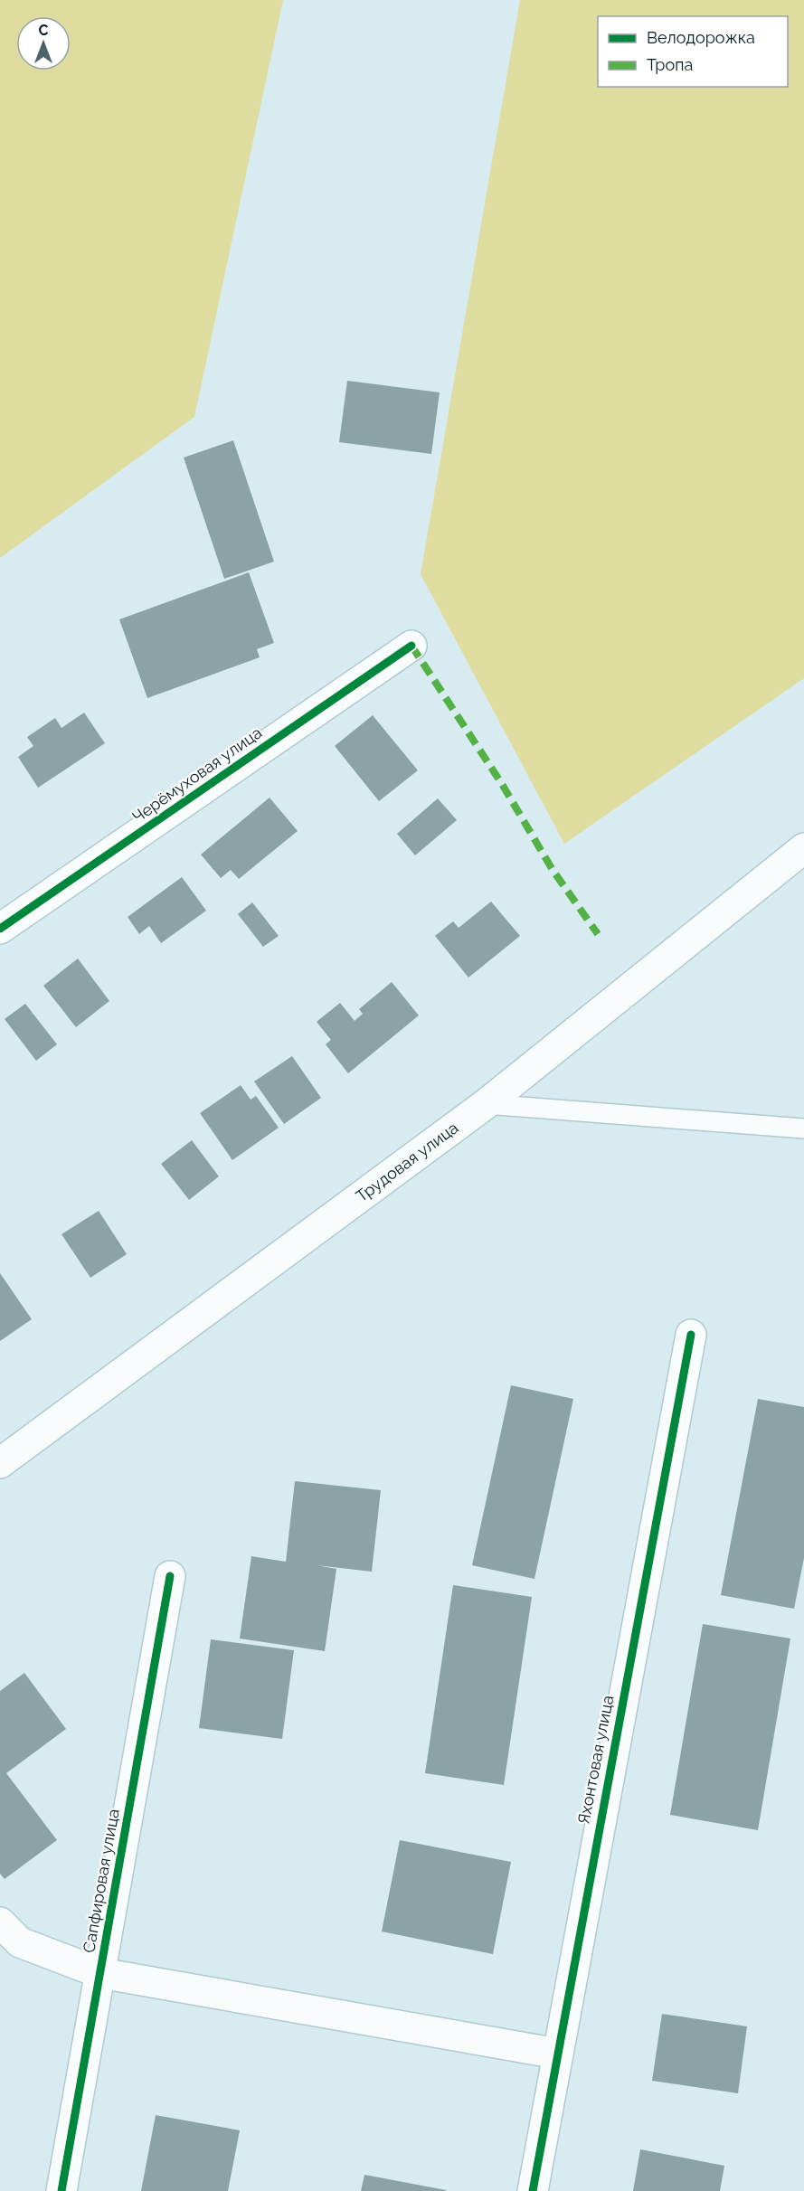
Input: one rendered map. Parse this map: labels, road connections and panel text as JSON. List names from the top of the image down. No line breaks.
{"streets":{"street":["Черёмуховая улица","Трудовая улица","Яхонтовая улица","Сапфировая улица"]},"legend":["Велодорожка","Тропа"],"north":"top"}
